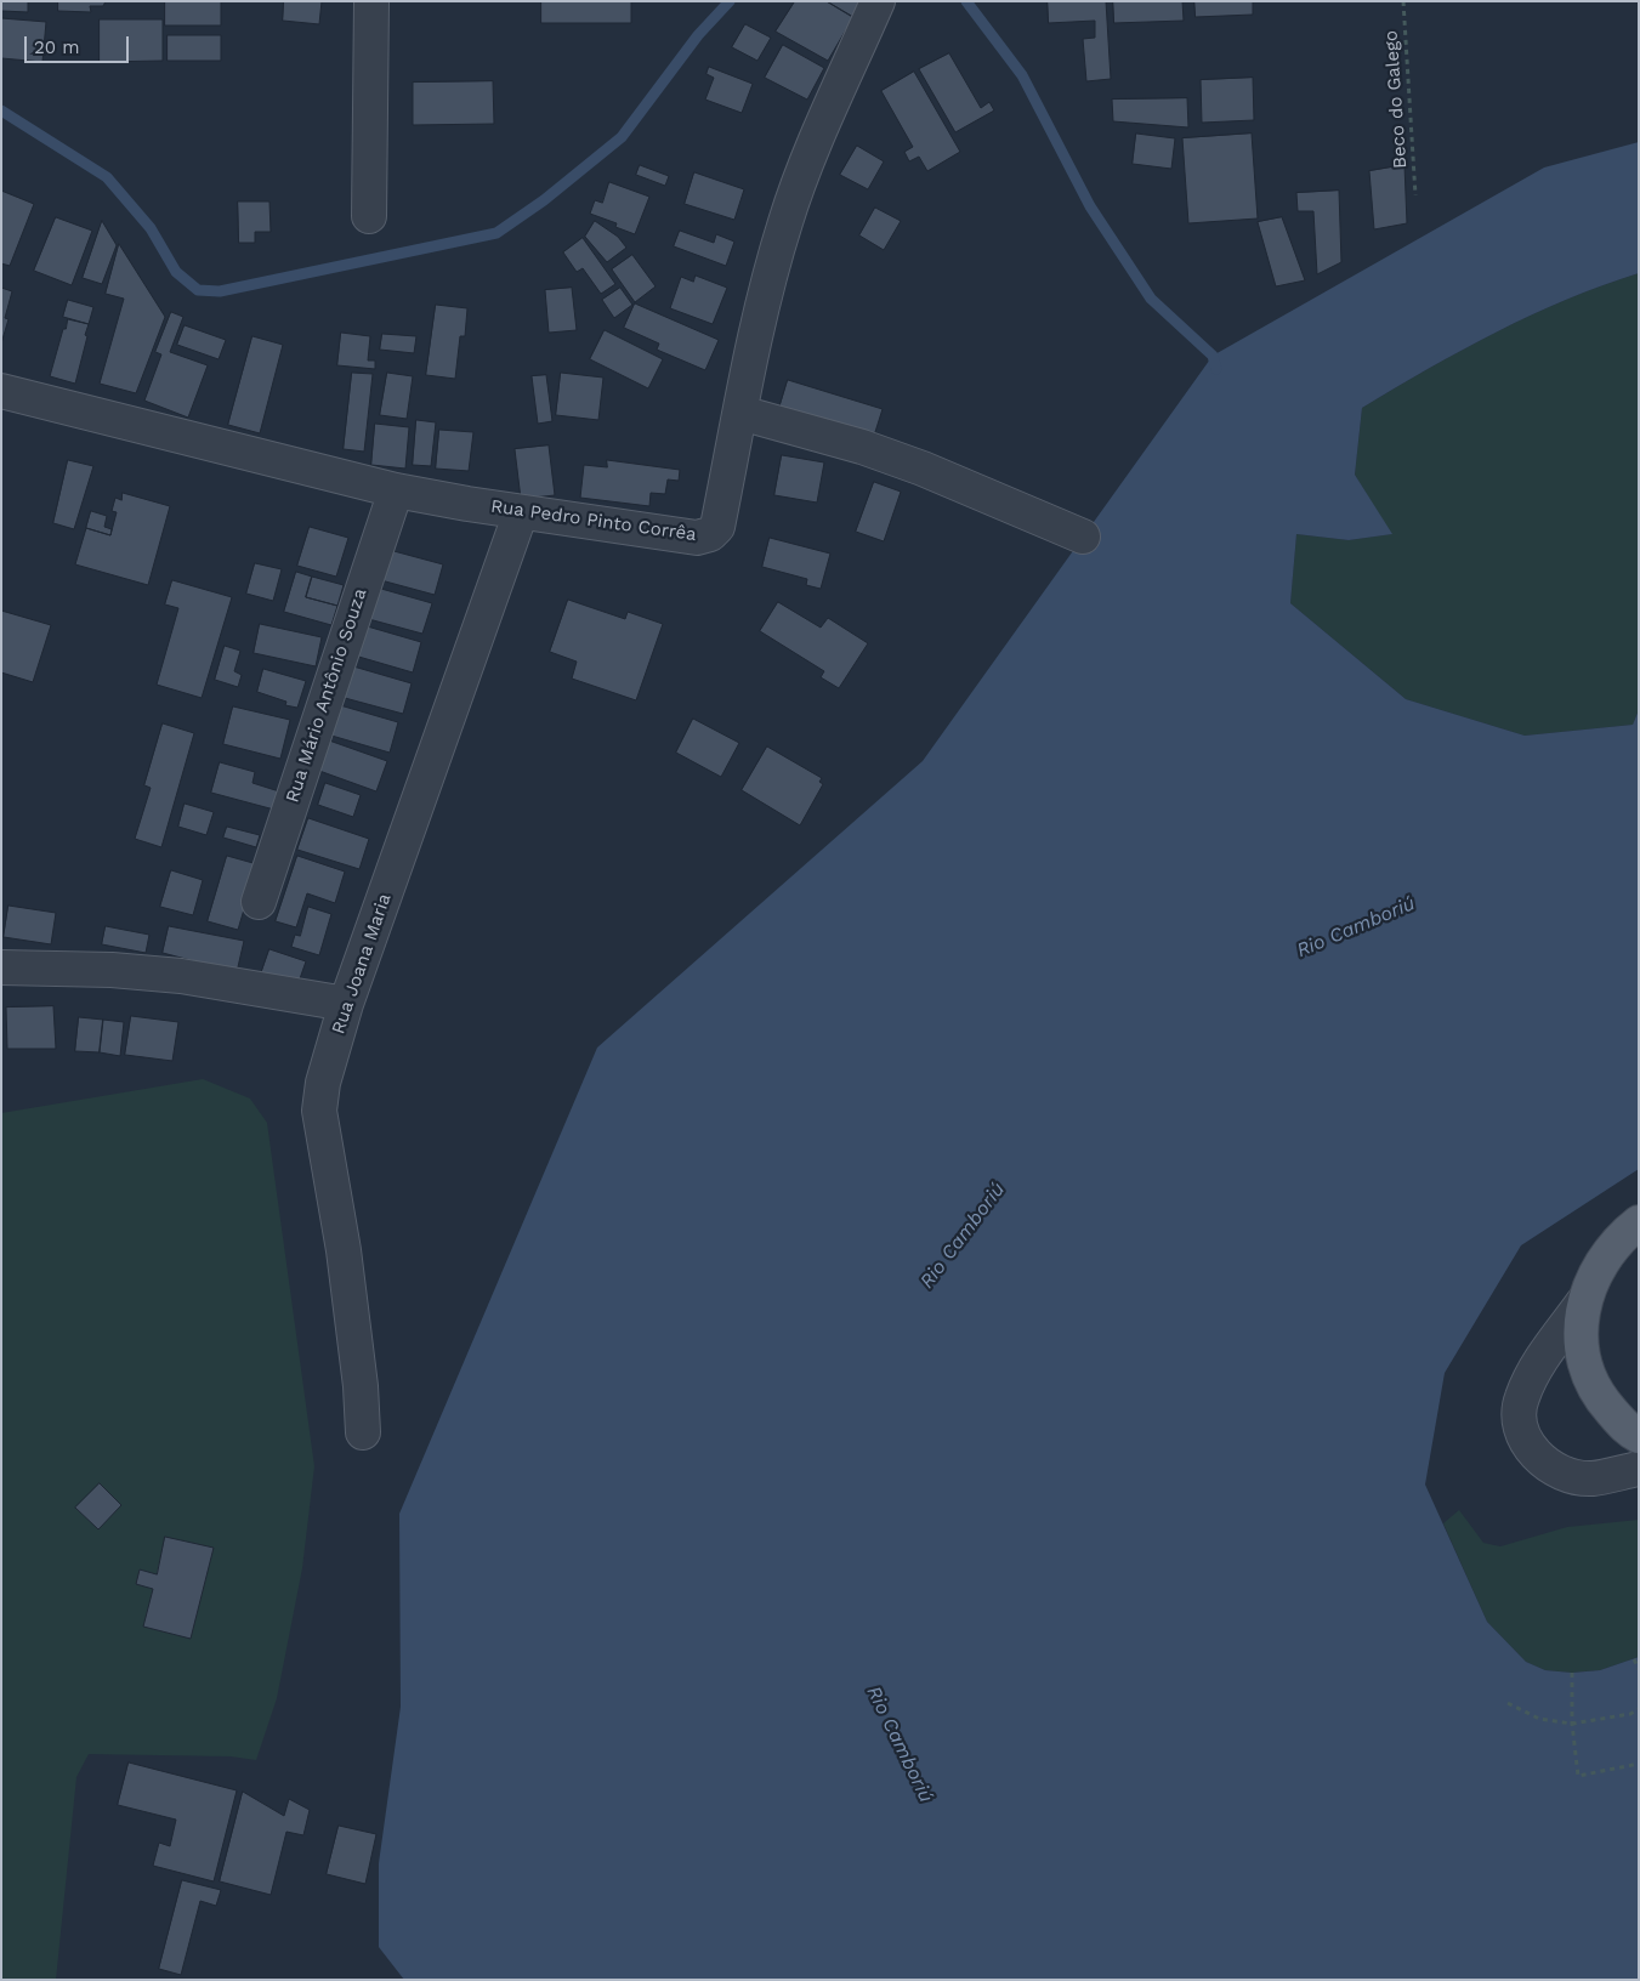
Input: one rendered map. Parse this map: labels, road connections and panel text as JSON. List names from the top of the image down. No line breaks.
{"streets":{"street":["Rua Pedro Pinto Corrêa","Rua Mário Antônio Souza","Rua Joana Maria"],"path":["Beco do Galego"]},"crossings":[["Rua Pedro Pinto Corrêa","Rua Mário Antônio Souza"],["Rua Pedro Pinto Corrêa","Rua Joana Maria"]],"water":["Rio Camboriú"],"scale_bar":"20 m"}
